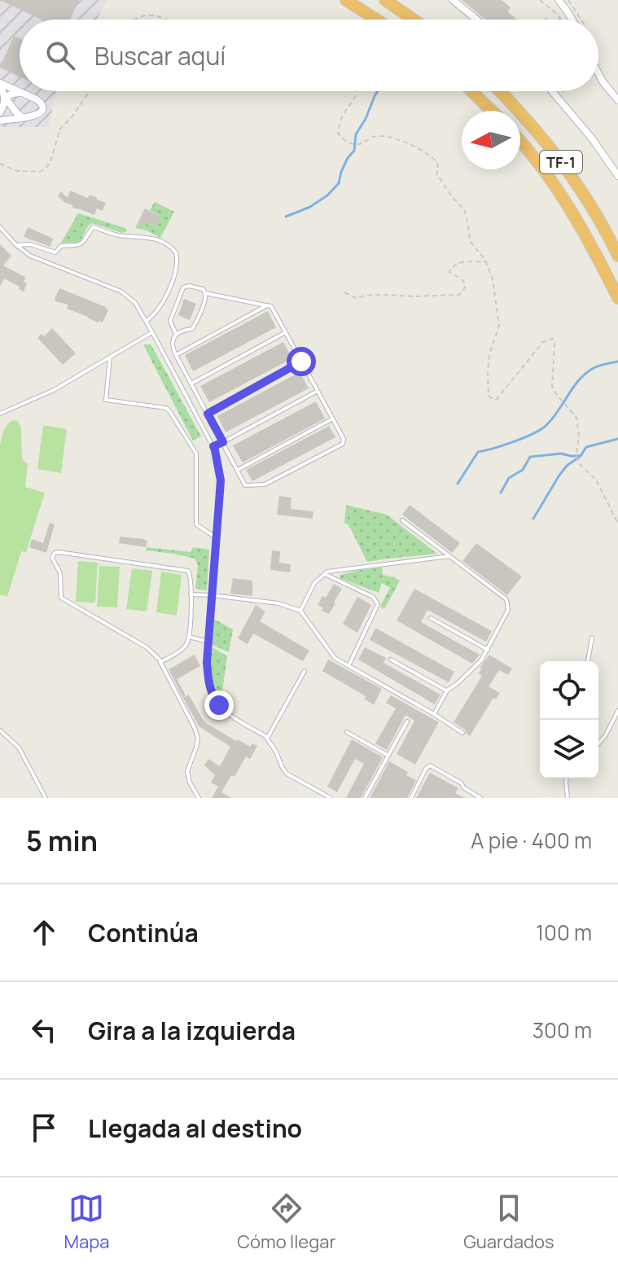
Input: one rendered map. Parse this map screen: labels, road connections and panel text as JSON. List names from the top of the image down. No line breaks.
{"streets":{"highway":["TF-1"]},"north":"left","page":{"search":"Buscar aquí","heading":["5 min","A pie · 400 m"],"list":[["Continúa","100 m"],["Gira a la izquierda","300 m"],"Llegada al destino"],"nav":["Mapa","Cómo llegar","Guardados"]}}
